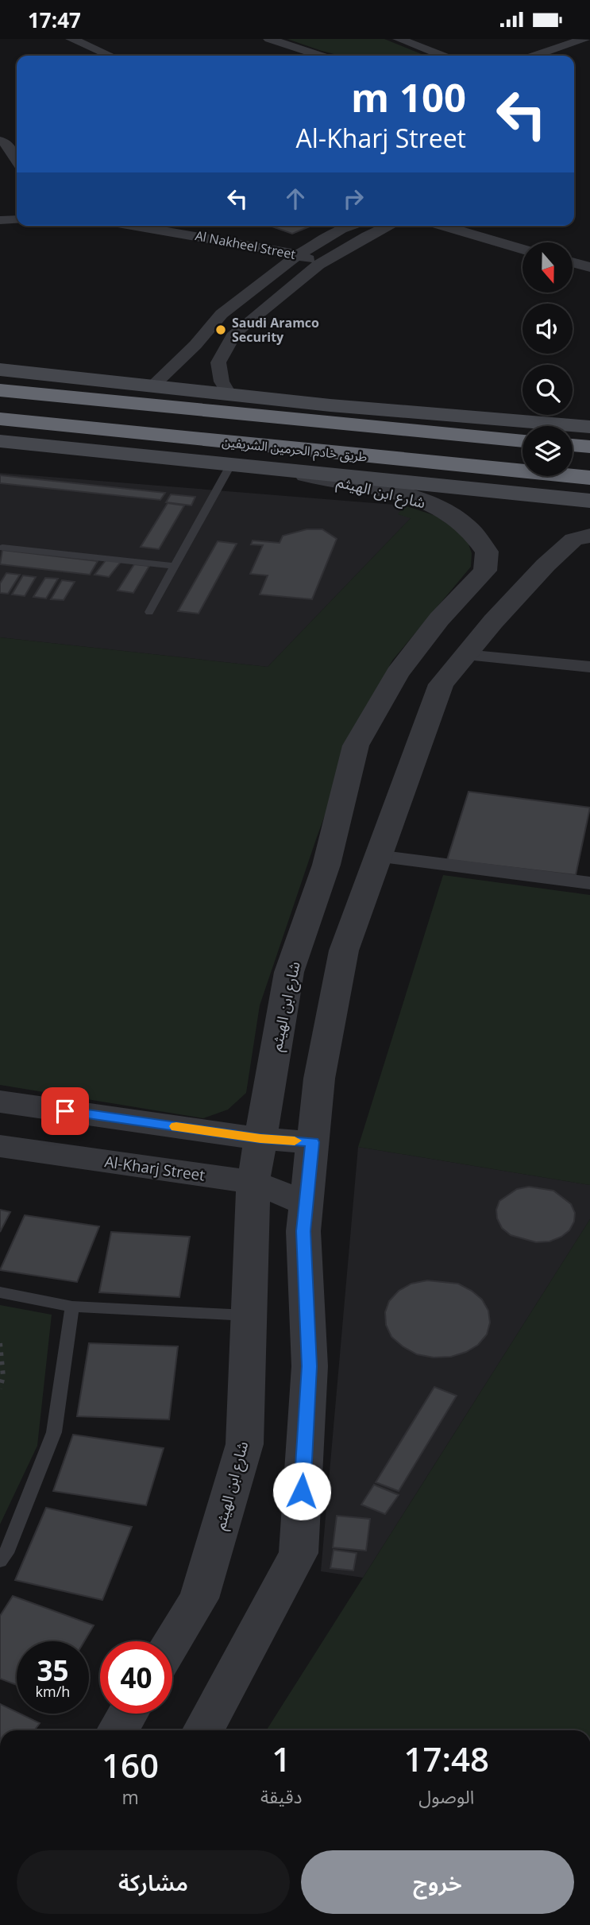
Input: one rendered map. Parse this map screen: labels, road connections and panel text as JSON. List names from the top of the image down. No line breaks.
{"streets":{"highway":["طريق خادم الحرمين الشريفين"],"street":["Al Nakheel Street","شارع ابن الهيثم","Al-Kharj Street"]},"crossings":[["شارع ابن الهيثم","Al-Kharj Street"]],"places":["Saudi Aramco Security"],"north":"bottom","page":{"status":"17:47","turn":["100 m","Al-Kharj Street"],"speed":"35 km/h","limit":"40","eta":["17:48","الوصول","1","دقيقة","160","m"],"buttons":["خروج","مشاركة"]}}
